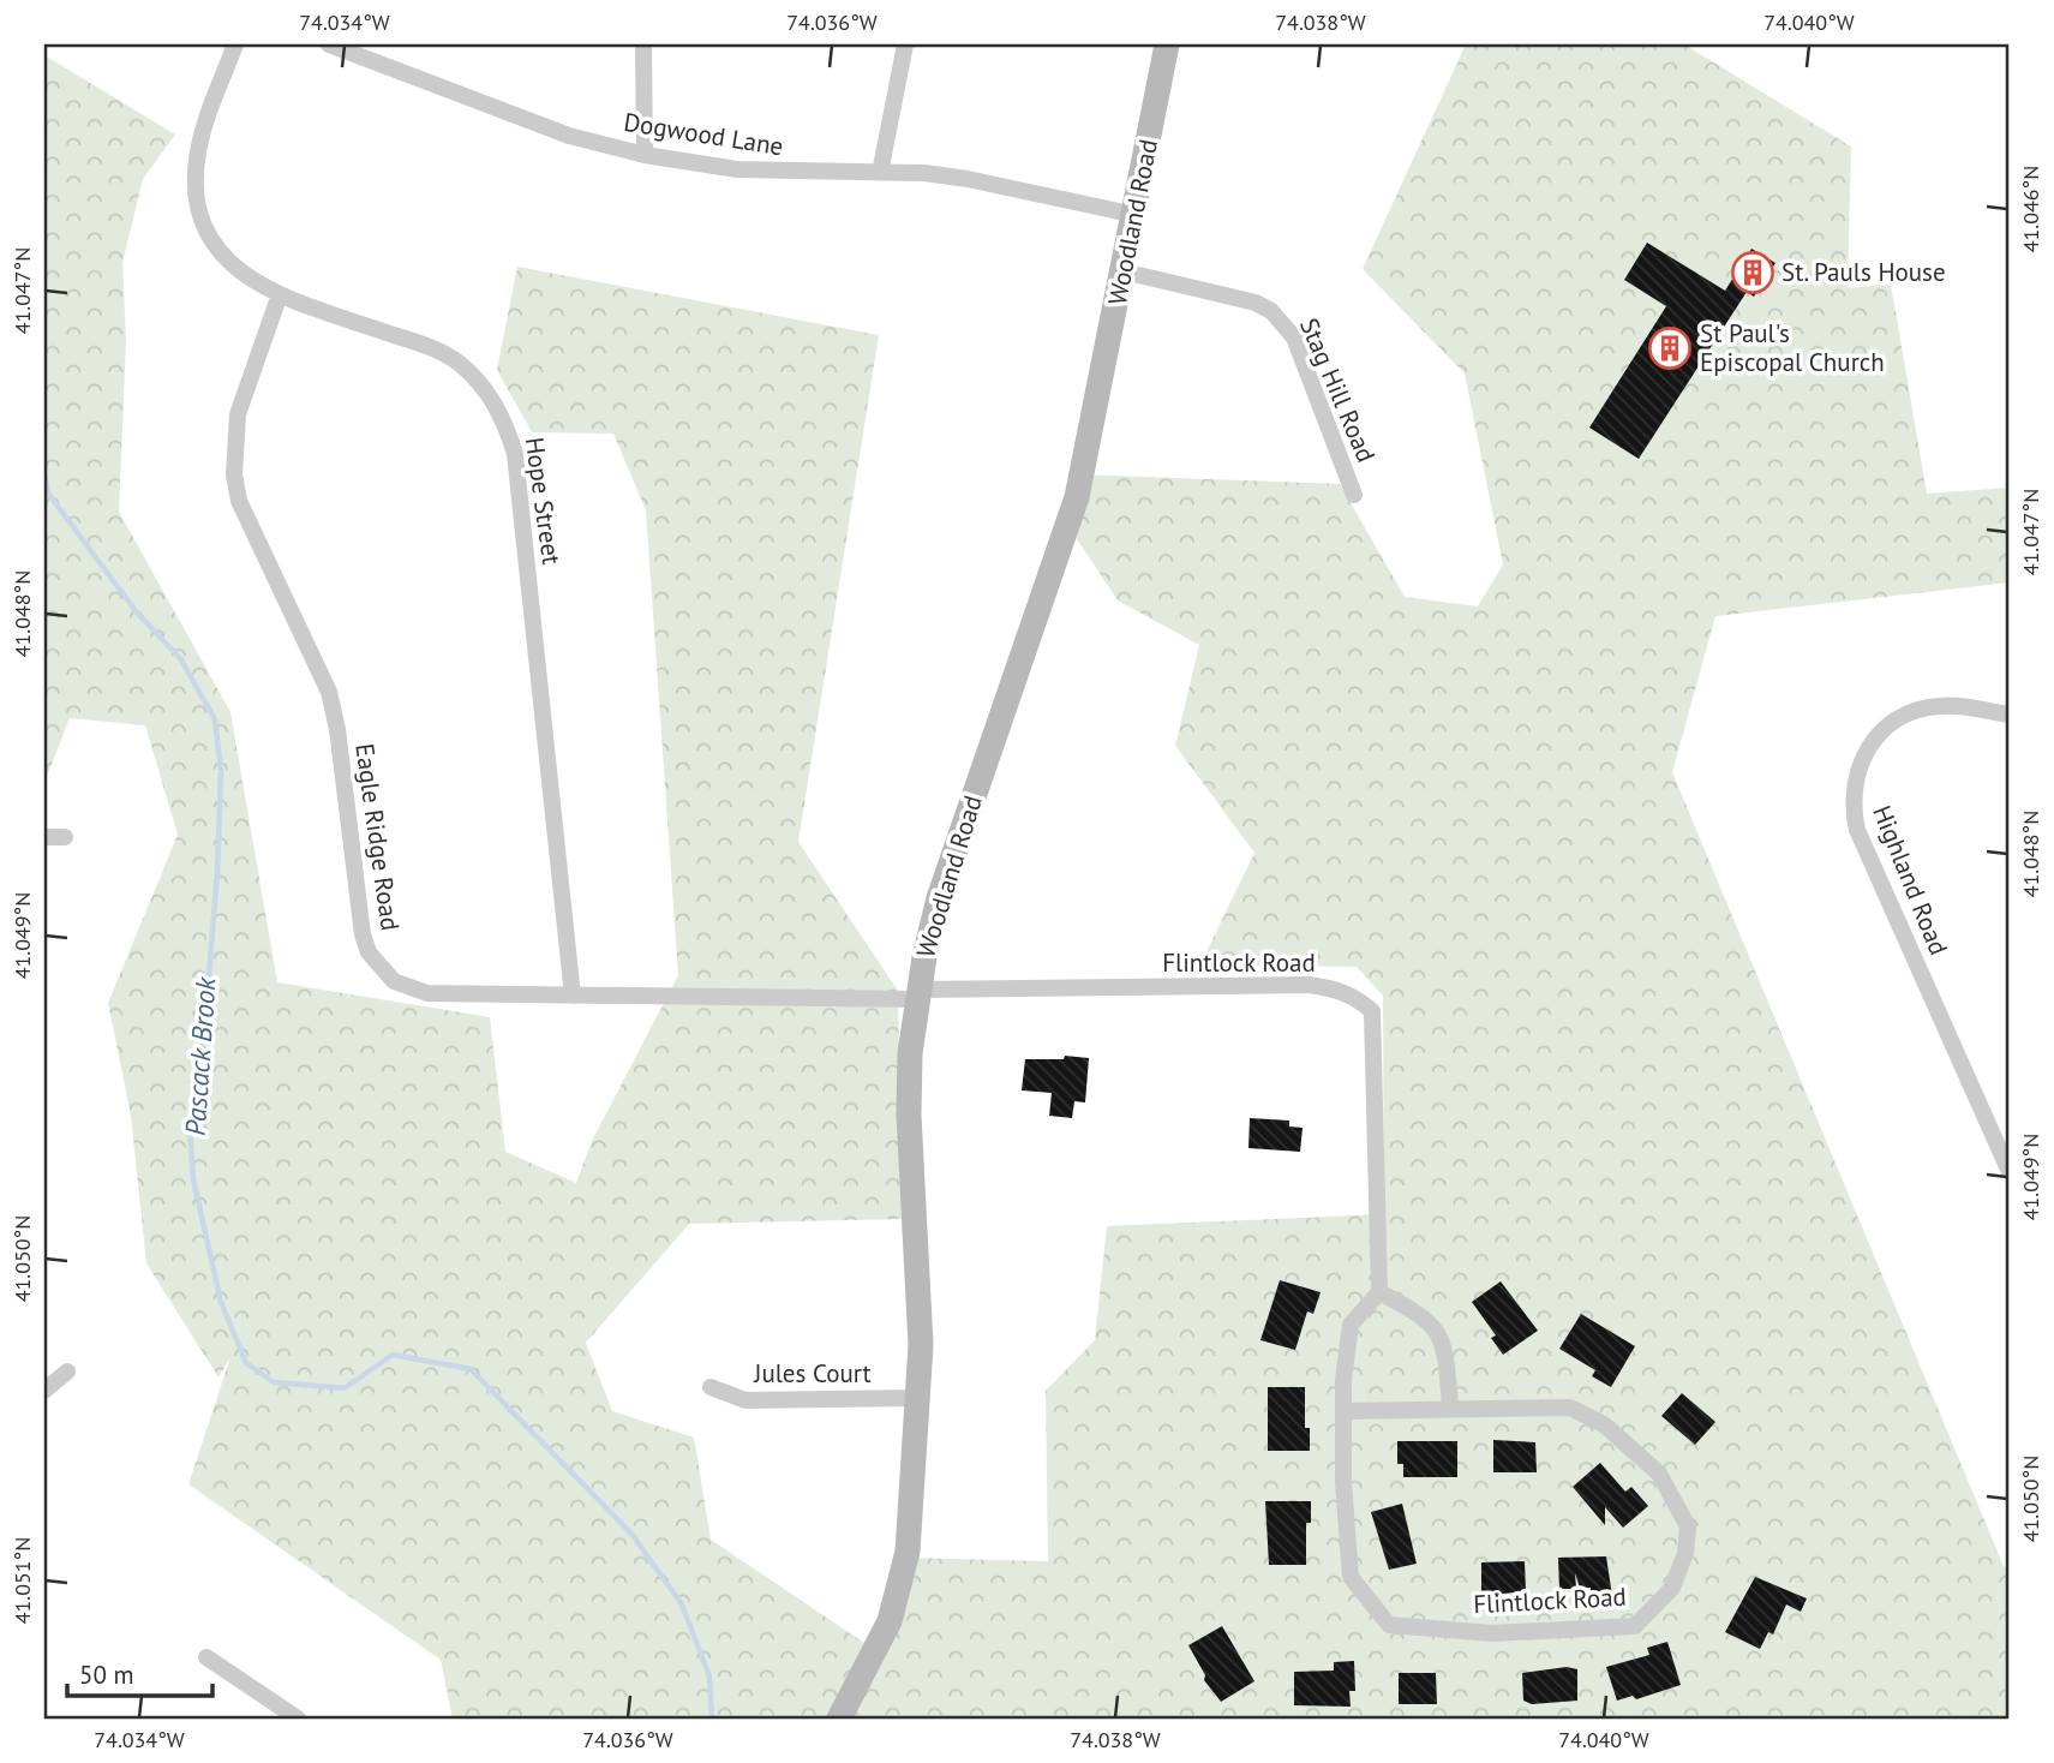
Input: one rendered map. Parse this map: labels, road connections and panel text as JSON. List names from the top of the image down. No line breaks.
{"streets":{"street":["Dogwood Lane","Woodland Road","Stag Hill Road","Hope Street","Eagle Ridge Road","Highland Road","Flintlock Road","Jules Court"]},"crossings":[["Dogwood Lane","Woodland Road"],["Woodland Road","Stag Hill Road"],["Woodland Road","Eagle Ridge Road"],["Woodland Road","Flintlock Road"],["Woodland Road","Jules Court"],["Hope Street","Eagle Ridge Road"],["Eagle Ridge Road","Flintlock Road"]],"water":["Pascack Brook"],"places":{"building":["St. Pauls House","St Paul's Episcopal Church"]},"scale_bar":"50 m","coordinates":["74.034°W","74.036°W","74.038°W","74.040°W","41.046°N","41.047°N","41.048°N","41.049°N","41.050°N","41.051°N"]}
